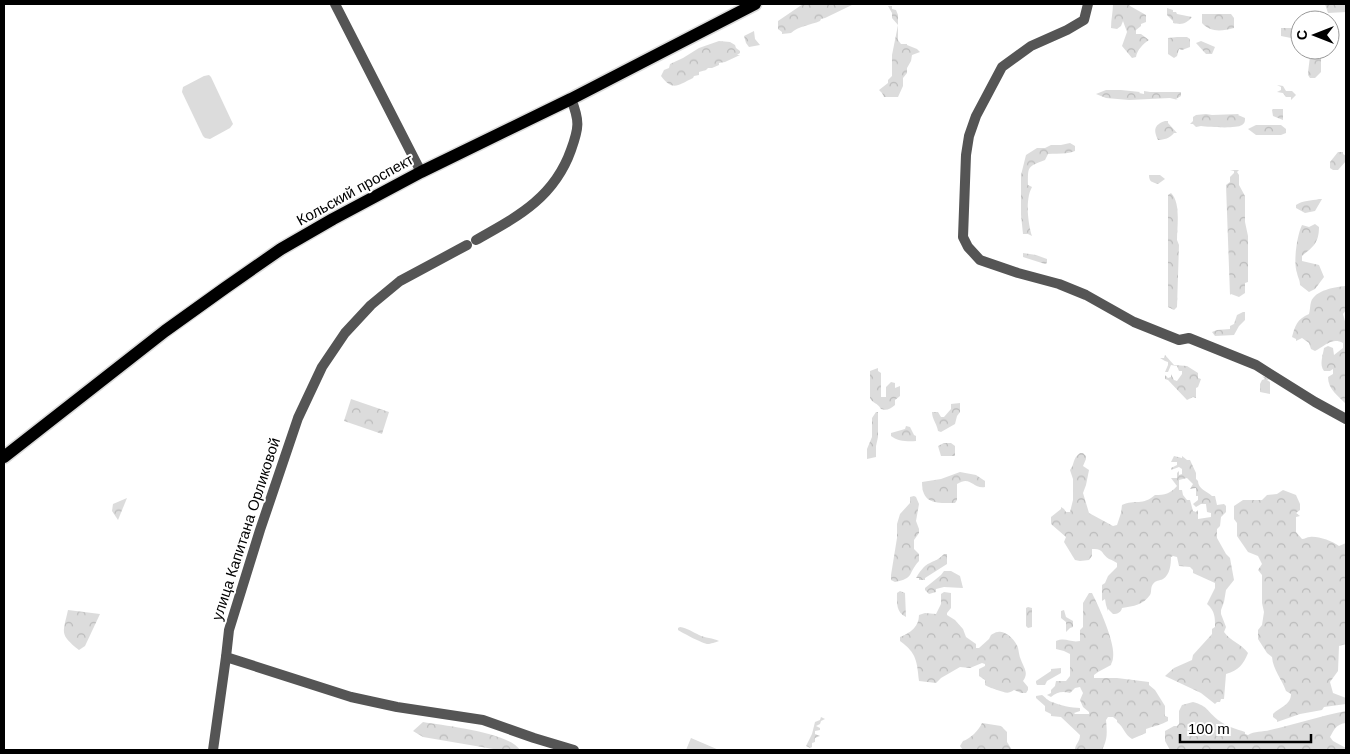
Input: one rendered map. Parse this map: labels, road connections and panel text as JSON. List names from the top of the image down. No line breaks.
{"streets":{"main road":["Кольский проспект"],"street":["улица Капитана Орликовой"]},"crossings":[["Кольский проспект","улица Капитана Орликовой"]],"scale_bar":"100 m","north":"left"}
